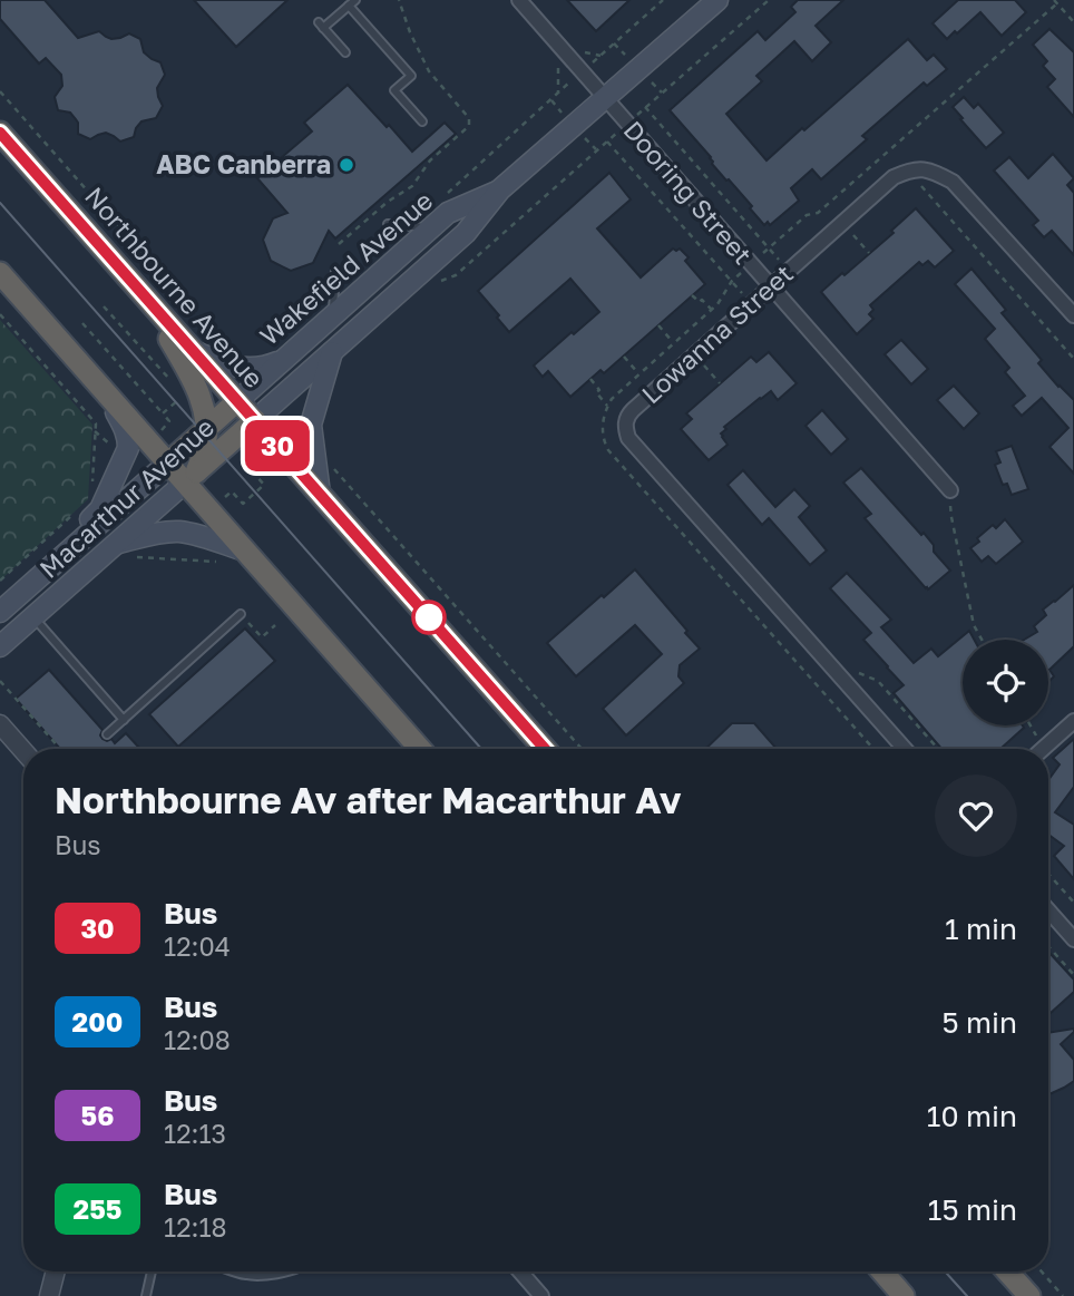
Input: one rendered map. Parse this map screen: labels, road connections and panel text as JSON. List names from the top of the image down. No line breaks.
{"streets":{"highway":["Wakefield Avenue","Northbourne Avenue","Macarthur Avenue"],"street":["Dooring Street","Lowanna Street"]},"crossings":[["Dooring Street","Wakefield Avenue"],["Dooring Street","Lowanna Street"],["Wakefield Avenue","Northbourne Avenue"],["Wakefield Avenue","Macarthur Avenue"],["Northbourne Avenue","Macarthur Avenue"]],"places":["ABC Canberra"],"lines":["bus line 30"],"page":{"on_map":"30","heading":["Northbourne Av after Macarthur Av","Bus"],"list":[{"mark":"30","name":"Bus","note":"12:04","value":"1 min"},{"mark":"200","name":"Bus","note":"12:08","value":"5 min"},{"mark":"56","name":"Bus","note":"12:13","value":"10 min"},{"mark":"255","name":"Bus","note":"12:18","value":"15 min"}]}}
